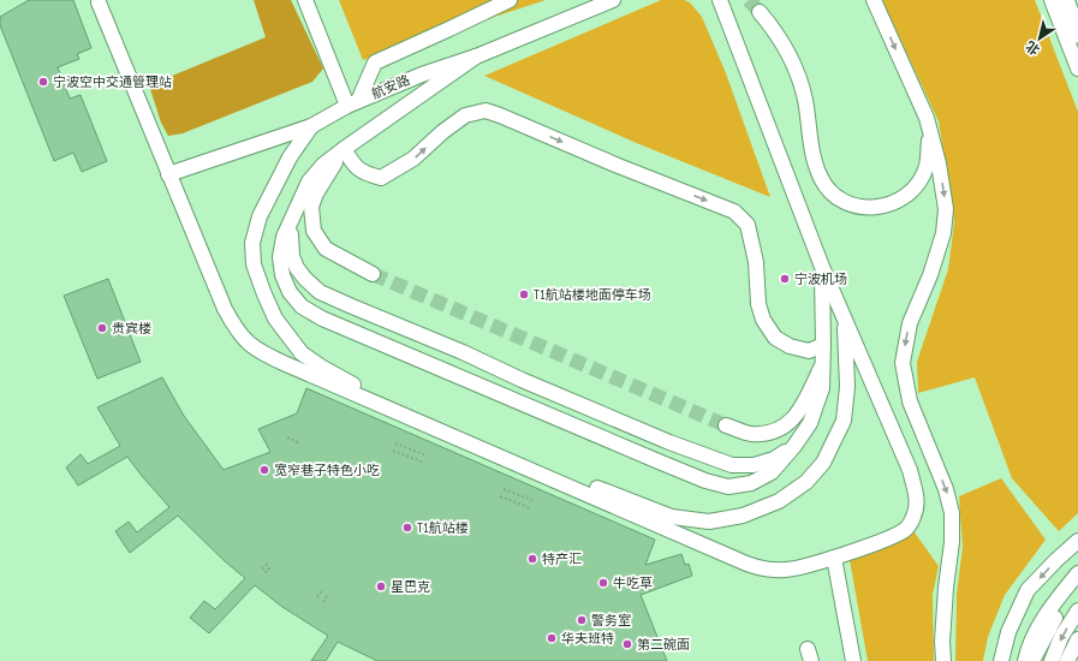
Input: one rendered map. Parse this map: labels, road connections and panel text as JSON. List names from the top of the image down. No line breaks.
{"streets":{"street":["航安路"]},"places":["宁波空中交通管理站","宁波机场","T1航站楼地面停车场","贵宾楼","宽窄巷子特色小吃","T1航站楼","特产汇","牛吃草","星巴克","警务室","华夫班特","第二碗面"],"north":"bottom left"}
